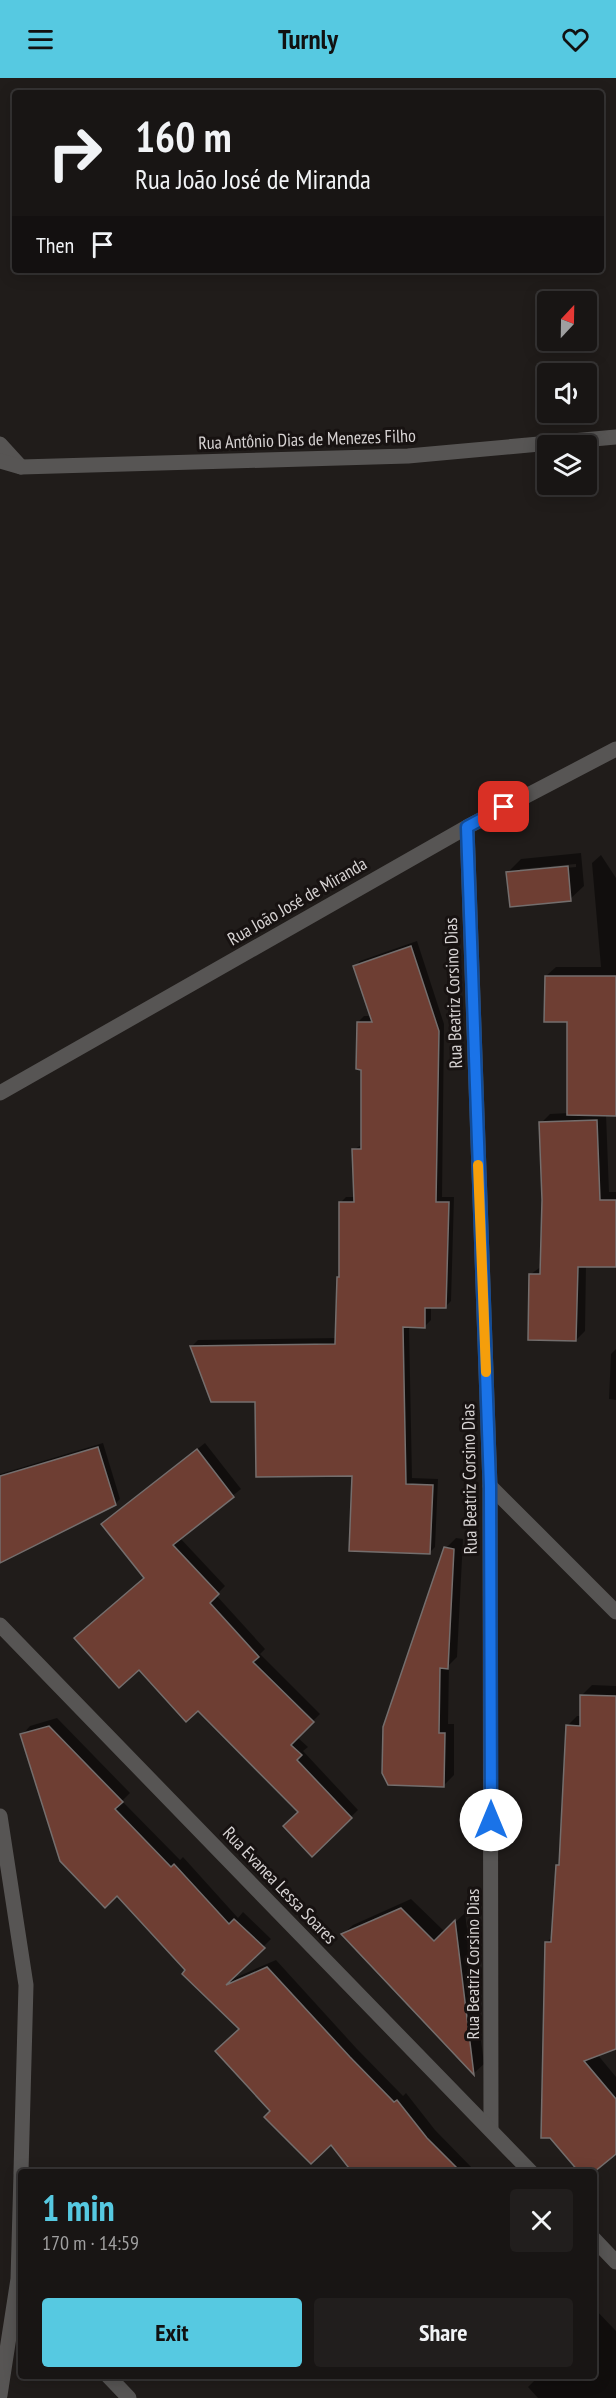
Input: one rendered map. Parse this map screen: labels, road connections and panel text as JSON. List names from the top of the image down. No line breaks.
{"streets":{"street":["Rua Antônio Dias de Menezes Filho","Rua João José de Miranda","Rua Beatriz Corsino Dias","Rua Evanea Lessa Soares"]},"crossings":[["Rua João José de Miranda","Rua Beatriz Corsino Dias"],["Rua Beatriz Corsino Dias","Rua Evanea Lessa Soares"]],"north":"top","page":{"header":"Turnly","turn":["160 m","Rua João José de Miranda"],"then":"Then","heading":["1 min","170 m · 14:59"],"buttons":["Exit","Share"]}}
